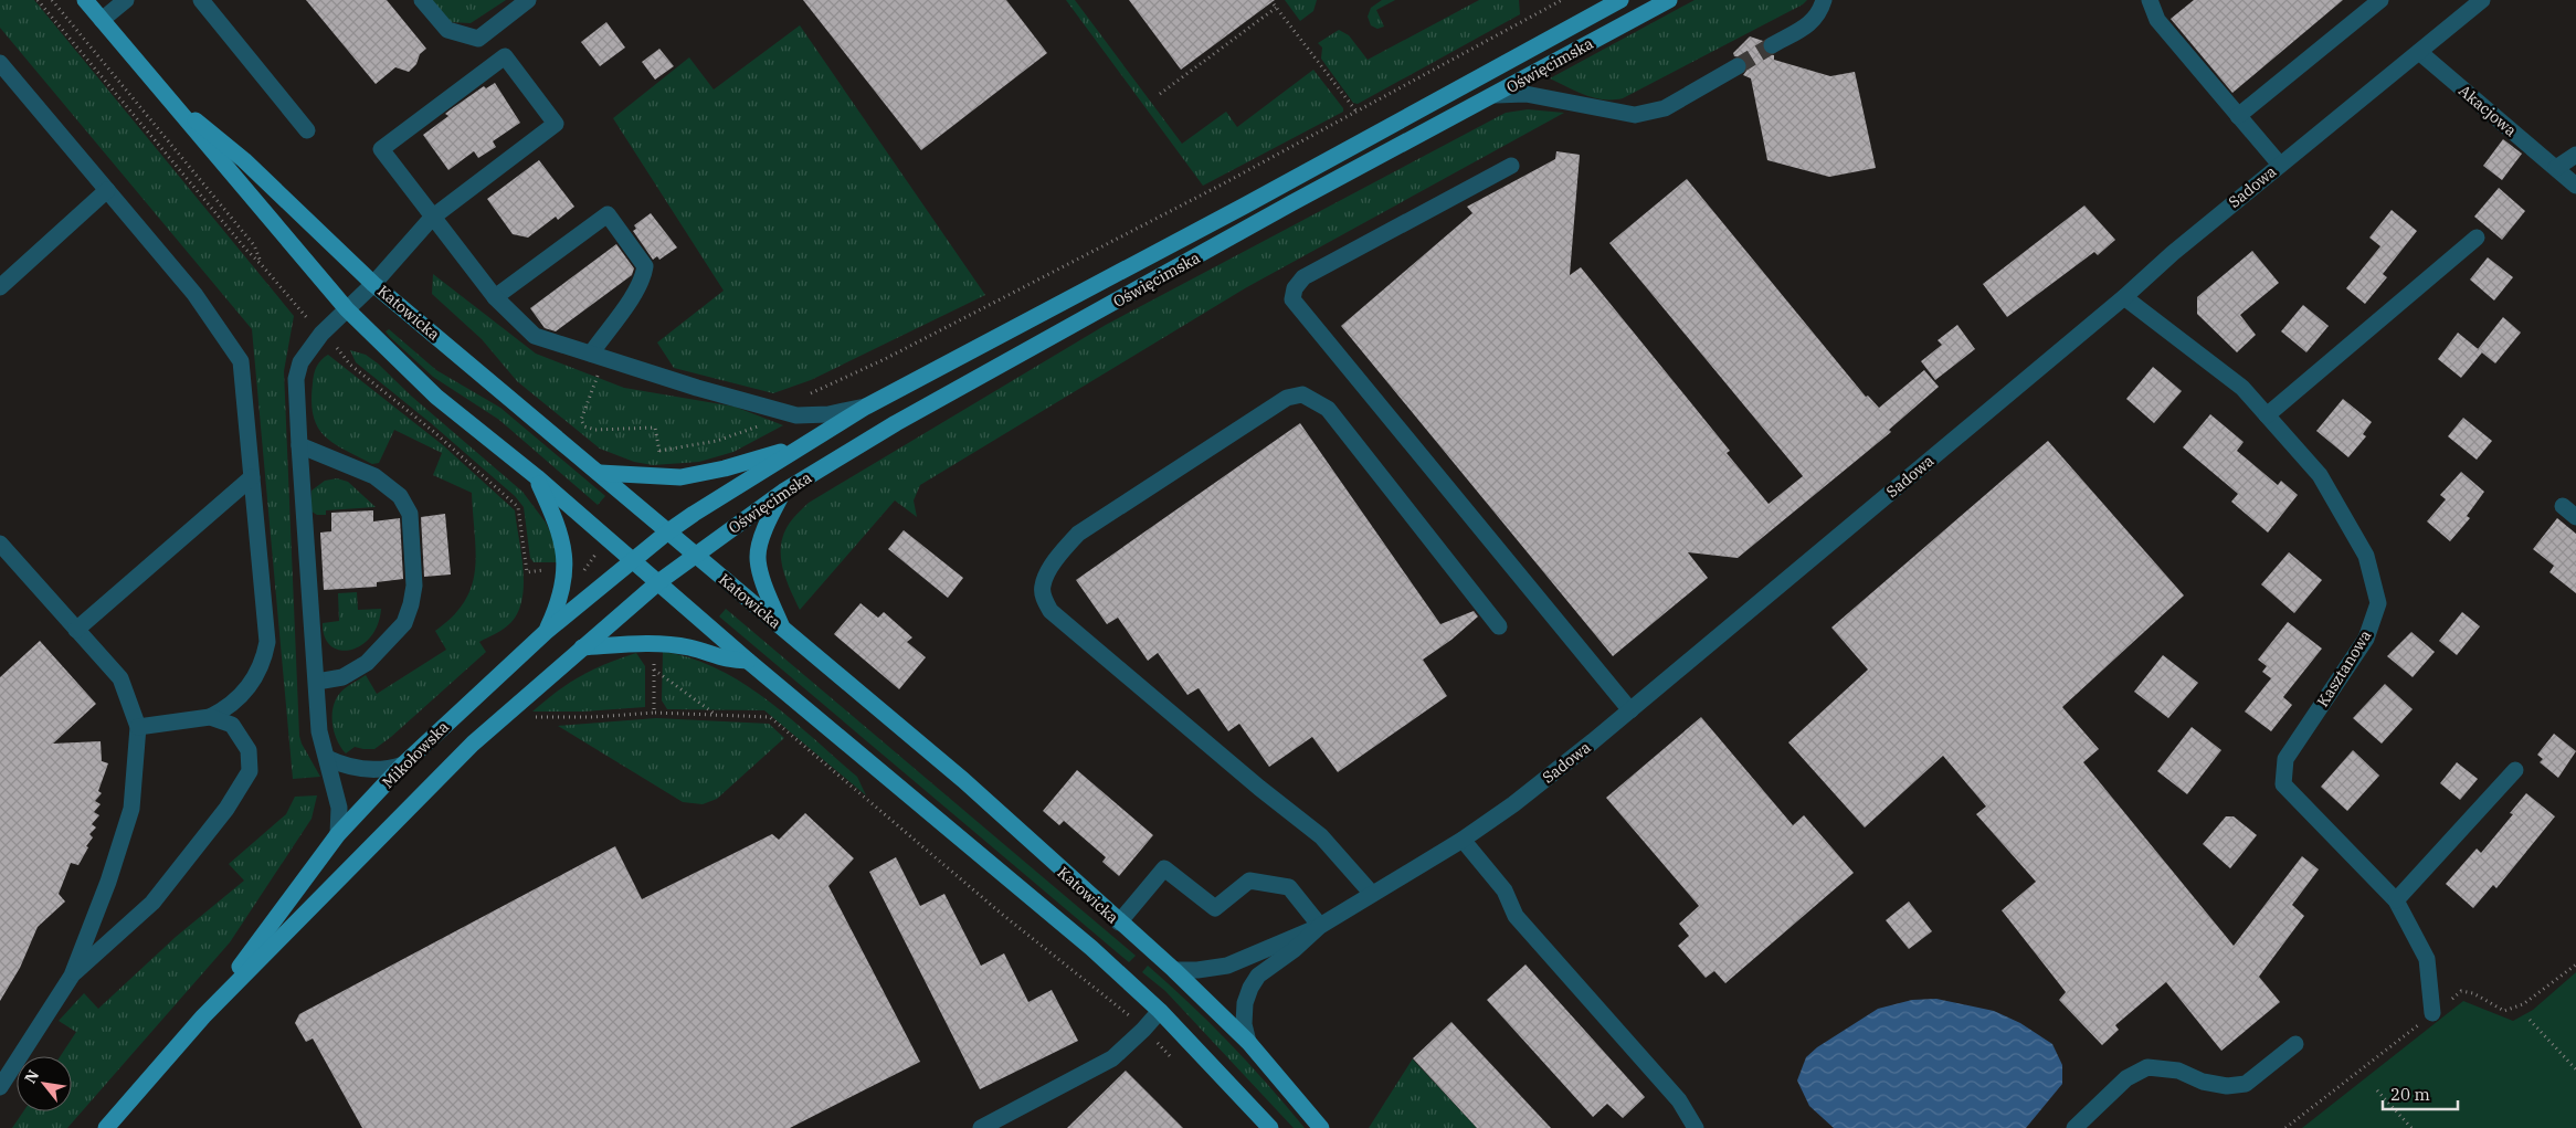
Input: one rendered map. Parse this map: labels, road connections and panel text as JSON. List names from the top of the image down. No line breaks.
{"streets":{"main road":["Oświęcimska","Katowicka","Mikołowska"],"street":["Akacjowa","Sadowa","Kasztanowa"]},"crossings":[["Oświęcimska","Katowicka"],["Oświęcimska","Mikołowska"],["Akacjowa","Sadowa"],["Sadowa","Katowicka"],["Sadowa","Kasztanowa"],["Katowicka","Mikołowska"]],"scale_bar":"20 m","north":"top left"}
